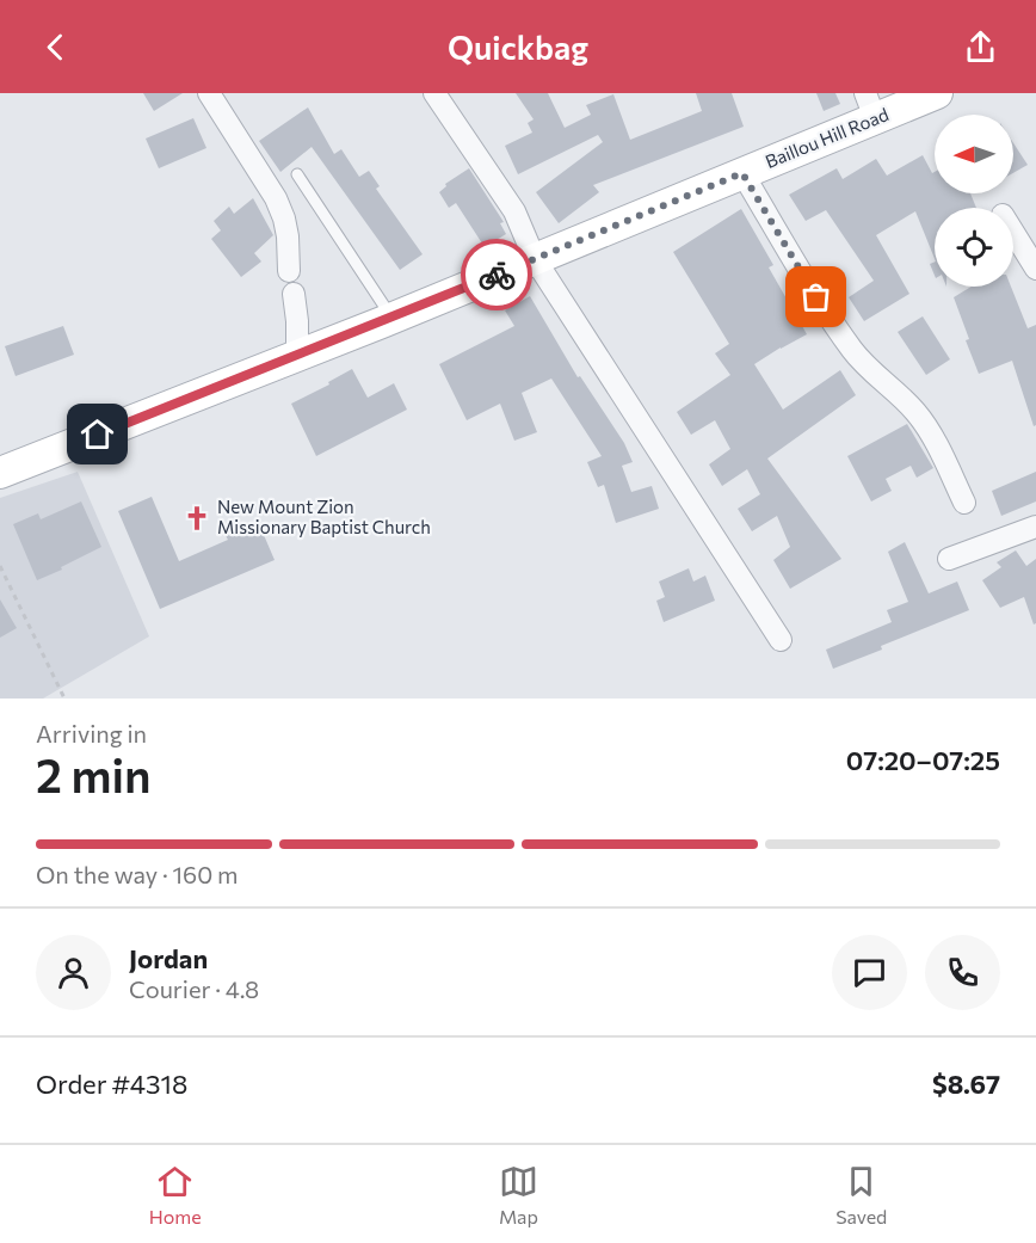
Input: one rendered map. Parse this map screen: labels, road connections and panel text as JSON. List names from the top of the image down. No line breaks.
{"streets":{"main road":["Baillou Hill Road"]},"places":{"church":["New Mount Zion Missionary Baptist Church"]},"north":"left","page":{"header":"Quickbag","heading":["2 min","Arriving in","07:20–07:25"],"panel":["Jordan","Courier · 4.8","Order #4318","$8.67"],"bar":"On the way · 160 m","tabs":["Home","Map","Saved"]}}
